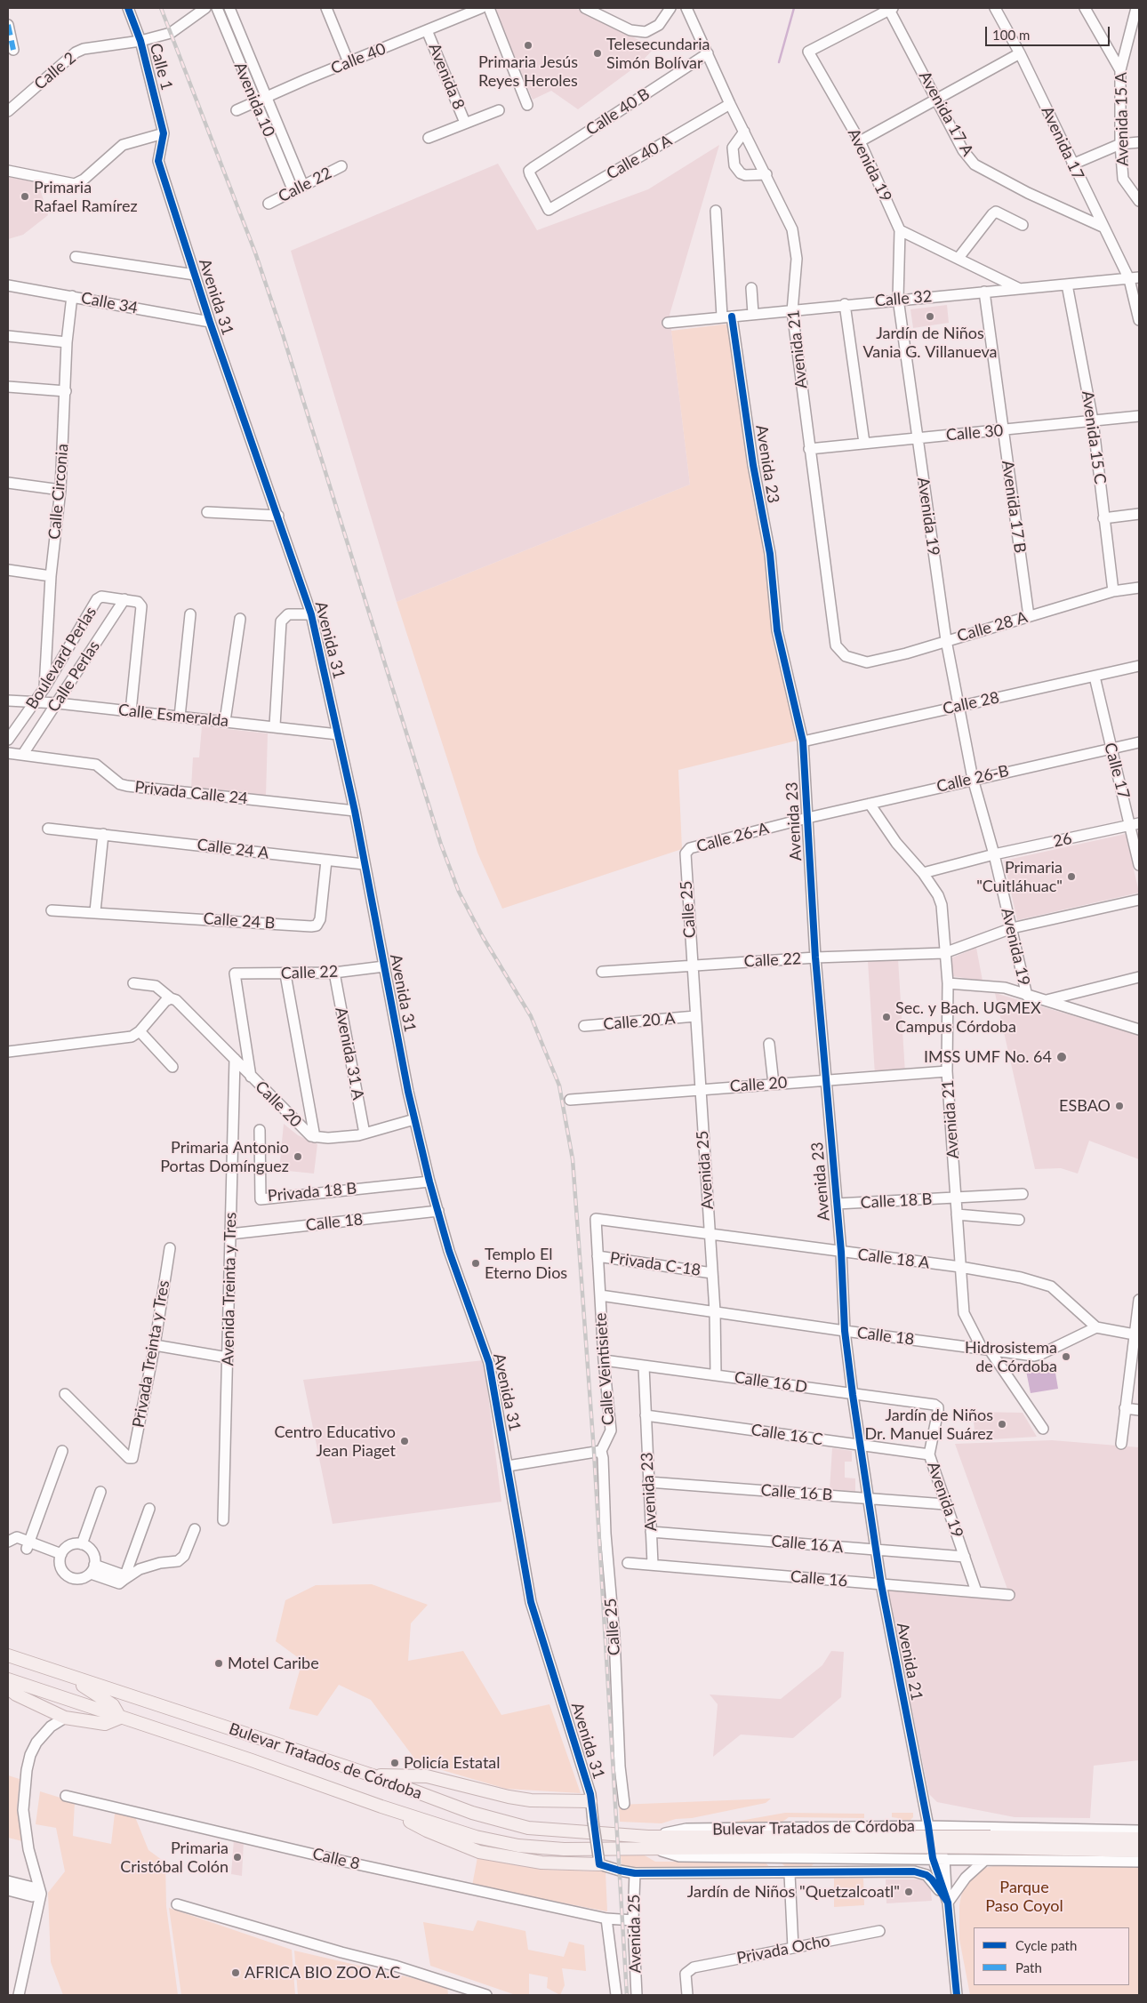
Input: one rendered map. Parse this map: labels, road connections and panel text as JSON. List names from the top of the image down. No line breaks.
{"streets":{"main road":["Bulevar Tratados de Córdoba"],"street":["Calle 40","Calle 1","Calle 2","Avenida 8","Avenida 10","Calle 40 B","Avenida 17 A","Avenida 15 A","Avenida 17","Calle 40 A","Avenida 19","Calle 22","Avenida 31","Calle 32","Calle 34","Avenida 21","Calle 30","Avenida 15 C","Avenida 23","Calle Circonia","Avenida 17 B","Calle 28 A","Boulevard Perlas","Calle Perlas","Calle 28","Calle Esmeralda","Calle 17","Calle 26-B","Privada Calle 24","Calle 26-A","26","Calle 24 A","Calle 25","Calle 24 B","Calle 20 A","Avenida 31 A","Calle 20","Avenida 25","Privada 18 B","Calle 18 B","Calle 18","Calle 18 A","Privada C-18","Avenida Treinta y Tres","Privada Treinta y Tres","Calle Veintisiete","Calle 16 D","Calle 16 C","Calle 16 B","Calle 16 A","Calle 16","Calle 8","Privada Ocho"]},"crossings":[["Calle 40","Avenida 8"],["Calle 40","Avenida 10"],["Calle 1","Calle 2"],["Calle 1","Avenida 31"],["Avenida 10","Calle 22"],["Calle 40 B","Calle 40 A"],["Calle 40 B","Avenida 21"],["Avenida 17 A","Avenida 17"],["Avenida 17 A","Avenida 19"],["Avenida 17","Calle 32"],["Calle 40 A","Avenida 21"],["Avenida 19","Calle 22"],["Avenida 19","Calle 32"],["Avenida 19","Calle 30"],["Avenida 19","Calle 28 A"],["Avenida 19","Calle 28"],["Avenida 19","Calle 26-B"],["Avenida 19","26"],["Avenida 19","Calle 16 D"],["Avenida 19","Calle 16 C"],["Avenida 19","Calle 16 B"],["Avenida 19","Calle 16 A"],["Avenida 19","Calle 16"],["Calle 22","Avenida 31"],["Calle 22","Avenida 21"],["Calle 22","Avenida 23"],["Calle 22","Calle 25"],["Calle 22","Avenida 31 A"],["Calle 22","Calle 20"],["Calle 22","Avenida 25"],["Avenida 31","Calle 34"],["Avenida 31","Calle Esmeralda"],["Avenida 31","Privada Calle 24"],["Avenida 31","Calle 24 A"],["Avenida 31","Calle 20"],["Avenida 31","Privada 18 B"],["Avenida 31","Calle 18"],["Calle 32","Avenida 21"],["Calle 32","Avenida 15 C"],["Calle 32","Avenida 23"],["Calle 32","Avenida 17 B"],["Calle 34","Calle Circonia"],["Avenida 21","Calle 30"],["Avenida 21","Avenida 23"],["Avenida 21","Calle 28 A"],["Avenida 21","Calle 26-B"],["Avenida 21","26"],["Avenida 21","Calle 20"],["Avenida 21","Calle 18 B"],["Avenida 21","Calle 18"],["Avenida 21","Calle 18 A"],["Avenida 21","Calle 16 D"],["Avenida 21","Calle 16 C"],["Avenida 21","Calle 16 B"],["Avenida 21","Calle 16 A"],["Avenida 21","Calle 16"],["Avenida 21","Bulevar Tratados de Córdoba"],["Calle 30","Avenida 15 C"],["Calle 30","Avenida 17 B"],["Avenida 15 C","Calle 28 A"],["Avenida 23","Calle 28"],["Avenida 23","Calle 26-B"],["Avenida 23","Calle 26-A"],["Avenida 23","Calle 20"],["Avenida 23","Calle 18 B"],["Avenida 23","Calle 18"],["Avenida 23","Calle 18 A"],["Avenida 23","Calle 16 D"],["Avenida 23","Calle 16 C"],["Avenida 23","Calle 16 B"],["Avenida 23","Calle 16 A"],["Avenida 23","Calle 16"],["Calle Circonia","Boulevard Perlas"],["Avenida 17 B","Calle 28 A"],["Boulevard Perlas","Calle Perlas"],["Boulevard Perlas","Calle Esmeralda"],["Calle Perlas","Calle Esmeralda"],["Calle Perlas","Privada Calle 24"],["Calle 28","Calle 17"],["Calle 17","Calle 26-B"],["Calle 17","26"],["Calle 26-B","Calle 26-A"],["Calle 26-A","Calle 25"],["Calle 24 A","Calle 24 B"],["Calle 25","Avenida 25"],["Calle 25","Calle Veintisiete"],["Calle 20 A","Avenida 25"],["Avenida 31 A","Calle 20"],["Calle 20","Avenida 25"],["Calle 20","Avenida Treinta y Tres"],["Avenida 25","Calle 18"],["Avenida 25","Calle 18 A"],["Avenida 25","Privada C-18"],["Avenida 25","Calle 16 D"],["Avenida 25","Calle 8"],["Calle 18","Calle 18 A"],["Calle 18","Avenida Treinta y Tres"],["Calle 18","Calle Veintisiete"],["Calle 18 A","Calle Veintisiete"],["Privada C-18","Calle Veintisiete"],["Calle Veintisiete","Calle 16 D"]],"parks":["Parque Paso Coyol"],"places":["Primaria Jesús Reyes Heroles","Telesecundaria Simón Bolívar","Primaria Rafael Ramírez","Jardín de Niños Vania G. Villanueva","Primaria \"Cuitláhuac\"","Sec. y Bach. UGMEX Campus Córdoba","IMSS UMF No. 64","ESBAO","Primaria Antonio Portas Domínguez","Templo El Eterno Dios","Hidrosistema de Córdoba","Jardín de Niños Dr. Manuel Suárez","Centro Educativo Jean Piaget","Motel Caribe","Policía Estatal","Primaria Cristóbal Colón","Jardín de Niños \"Quetzalcoatl\"","AFRICA BIO ZOO A.C"],"legend":["Cycle path","Path"],"scale_bar":"100 m"}
